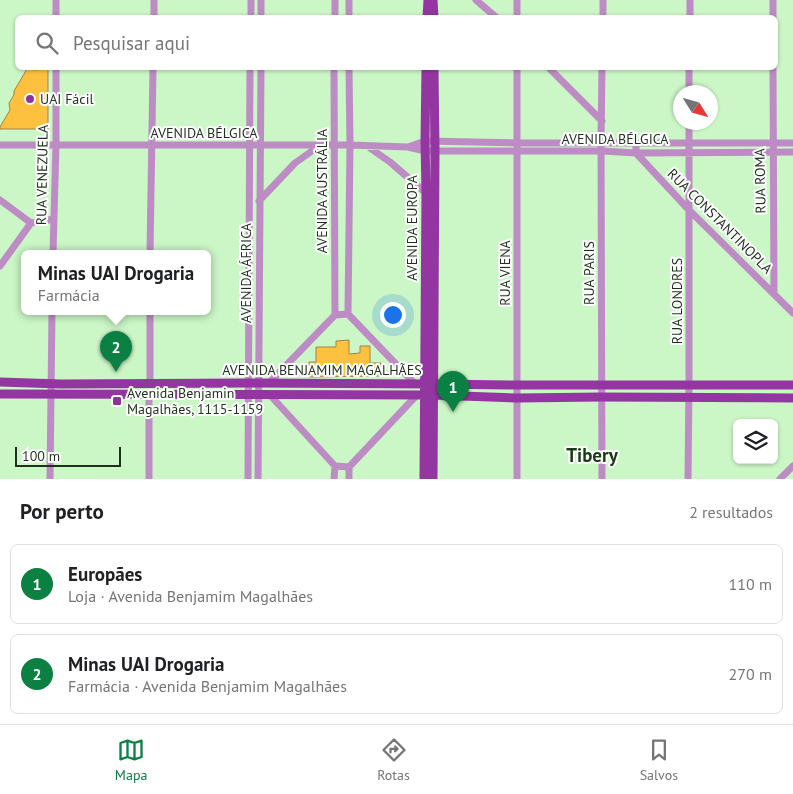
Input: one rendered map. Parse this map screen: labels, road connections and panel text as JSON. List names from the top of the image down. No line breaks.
{"streets":{"main road":["AVENIDA EUROPA","AVENIDA BENJAMIM MAGALHÃES"],"street":["AVENIDA BÉLGICA","RUA VENEZUELA","RUA ROMA","AVENIDA AUSTRÁLIA","RUA CONSTANTINOPLA","AVENIDA ÁFRICA","RUA VIENA","RUA PARIS","RUA LONDRES"]},"crossings":[["AVENIDA BÉLGICA","RUA VENEZUELA"],["AVENIDA BÉLGICA","RUA ROMA"],["AVENIDA BÉLGICA","AVENIDA AUSTRÁLIA"],["AVENIDA BÉLGICA","RUA CONSTANTINOPLA"],["AVENIDA BÉLGICA","AVENIDA EUROPA"],["AVENIDA BÉLGICA","AVENIDA ÁFRICA"],["AVENIDA BÉLGICA","RUA VIENA"],["AVENIDA BÉLGICA","RUA PARIS"],["AVENIDA BÉLGICA","RUA LONDRES"],["RUA ROMA","RUA CONSTANTINOPLA"],["RUA CONSTANTINOPLA","RUA LONDRES"],["AVENIDA EUROPA","AVENIDA BENJAMIM MAGALHÃES"],["AVENIDA ÁFRICA","AVENIDA BENJAMIM MAGALHÃES"],["RUA VIENA","AVENIDA BENJAMIM MAGALHÃES"],["RUA PARIS","AVENIDA BENJAMIM MAGALHÃES"],["RUA LONDRES","AVENIDA BENJAMIM MAGALHÃES"]],"districts":["Tibery"],"places":{"other":["UAI Fácil"],"transit":["Avenida Benjamin Magalhães, 1115-1159"]},"scale_bar":"100 m","north":"bottom right","page":{"search":"Pesquisar aqui","popup":["Minas UAI Drogaria","Farmácia"],"pins":["2","1"],"scale":"100 m","heading":["Por perto","2 resultados"],"list":[{"mark":"1","name":"Europães","note":"Loja · Avenida Benjamim Magalhães","value":"110 m"},{"mark":"2","name":"Minas UAI Drogaria","note":"Farmácia · Avenida Benjamim Magalhães","value":"270 m"}],"nav":["Mapa","Rotas","Salvos"]}}
